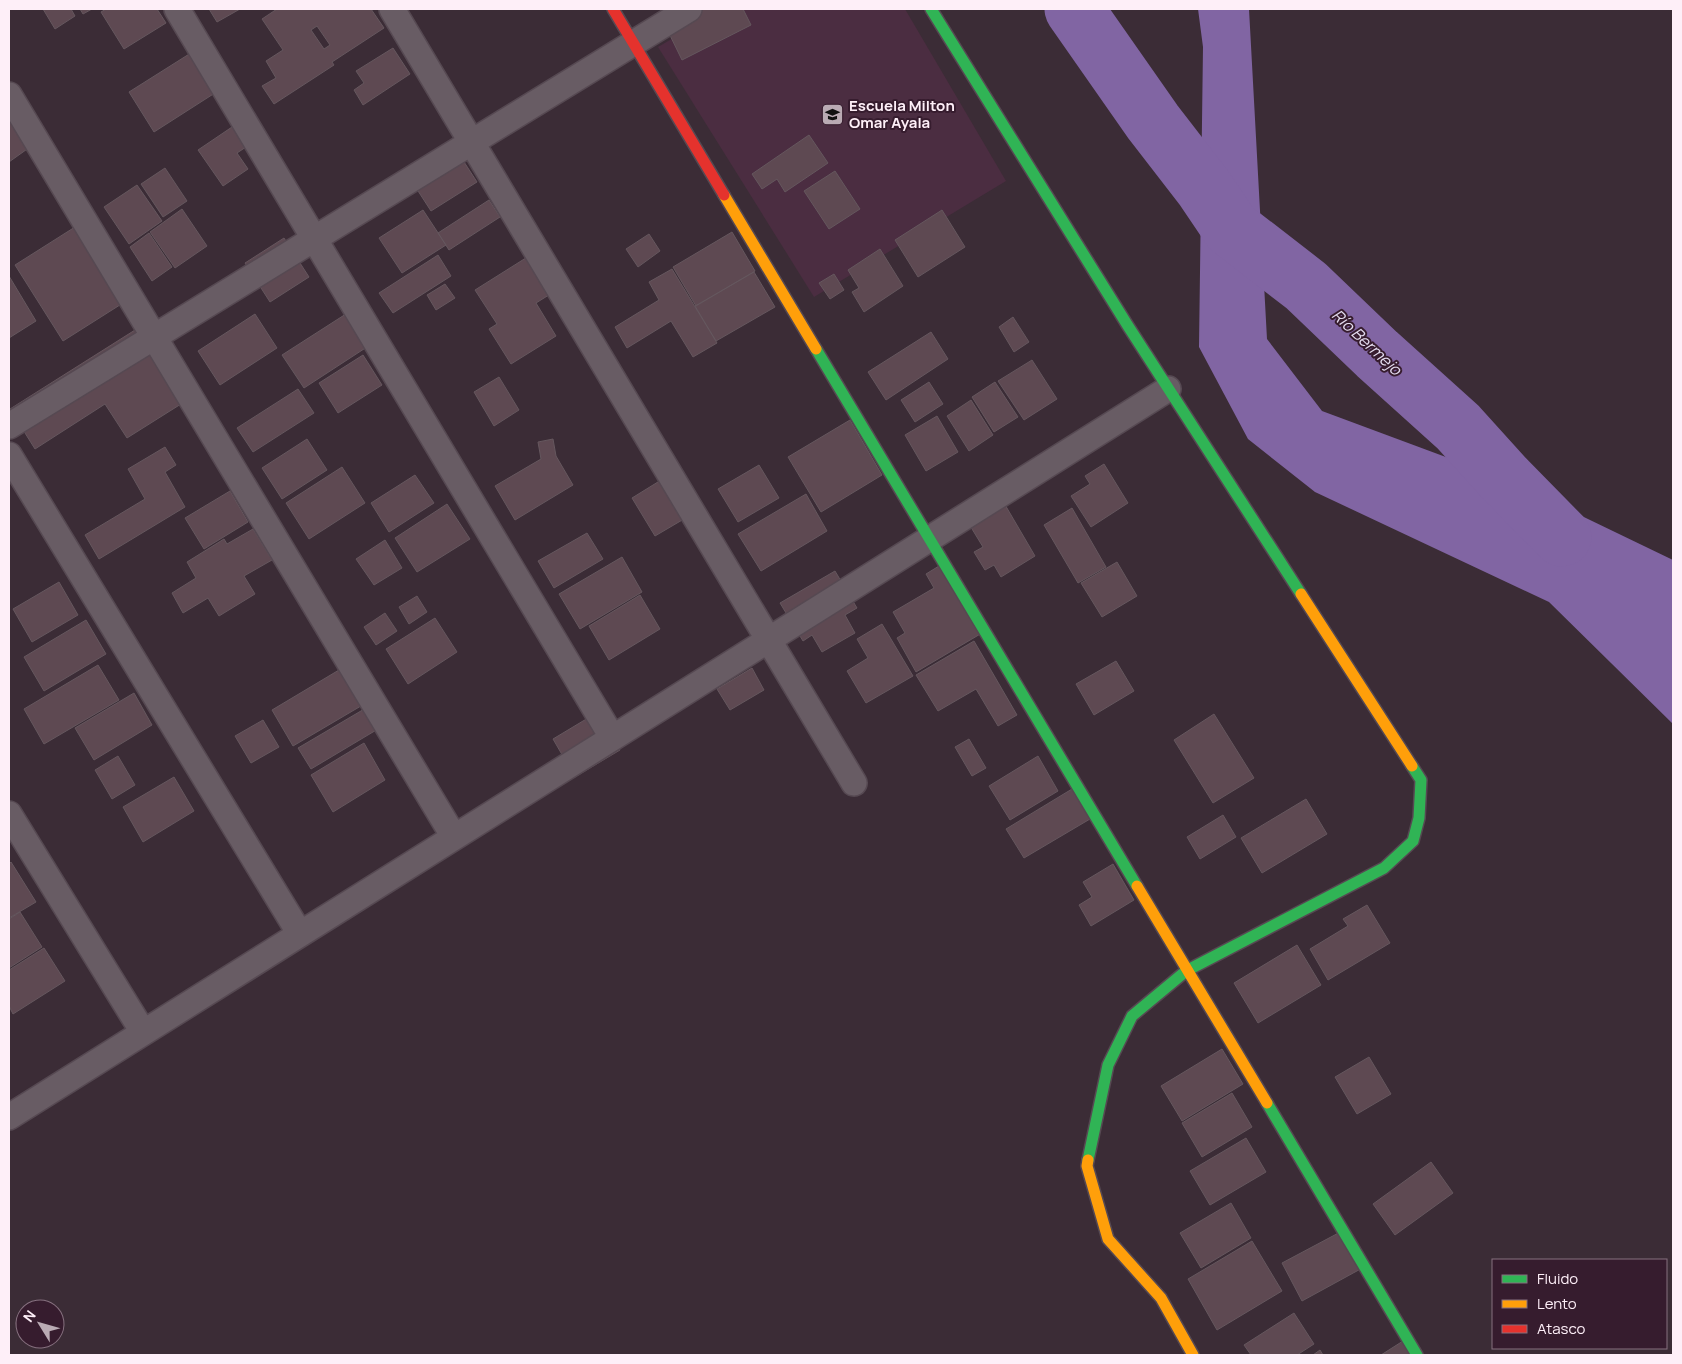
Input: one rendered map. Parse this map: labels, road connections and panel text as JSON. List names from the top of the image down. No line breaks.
{"water":["Río Bermejo"],"places":{"school or university":["Escuela Milton Omar Ayala"]},"legend":["Fluido","Lento","Atasco"],"north":"top left"}
